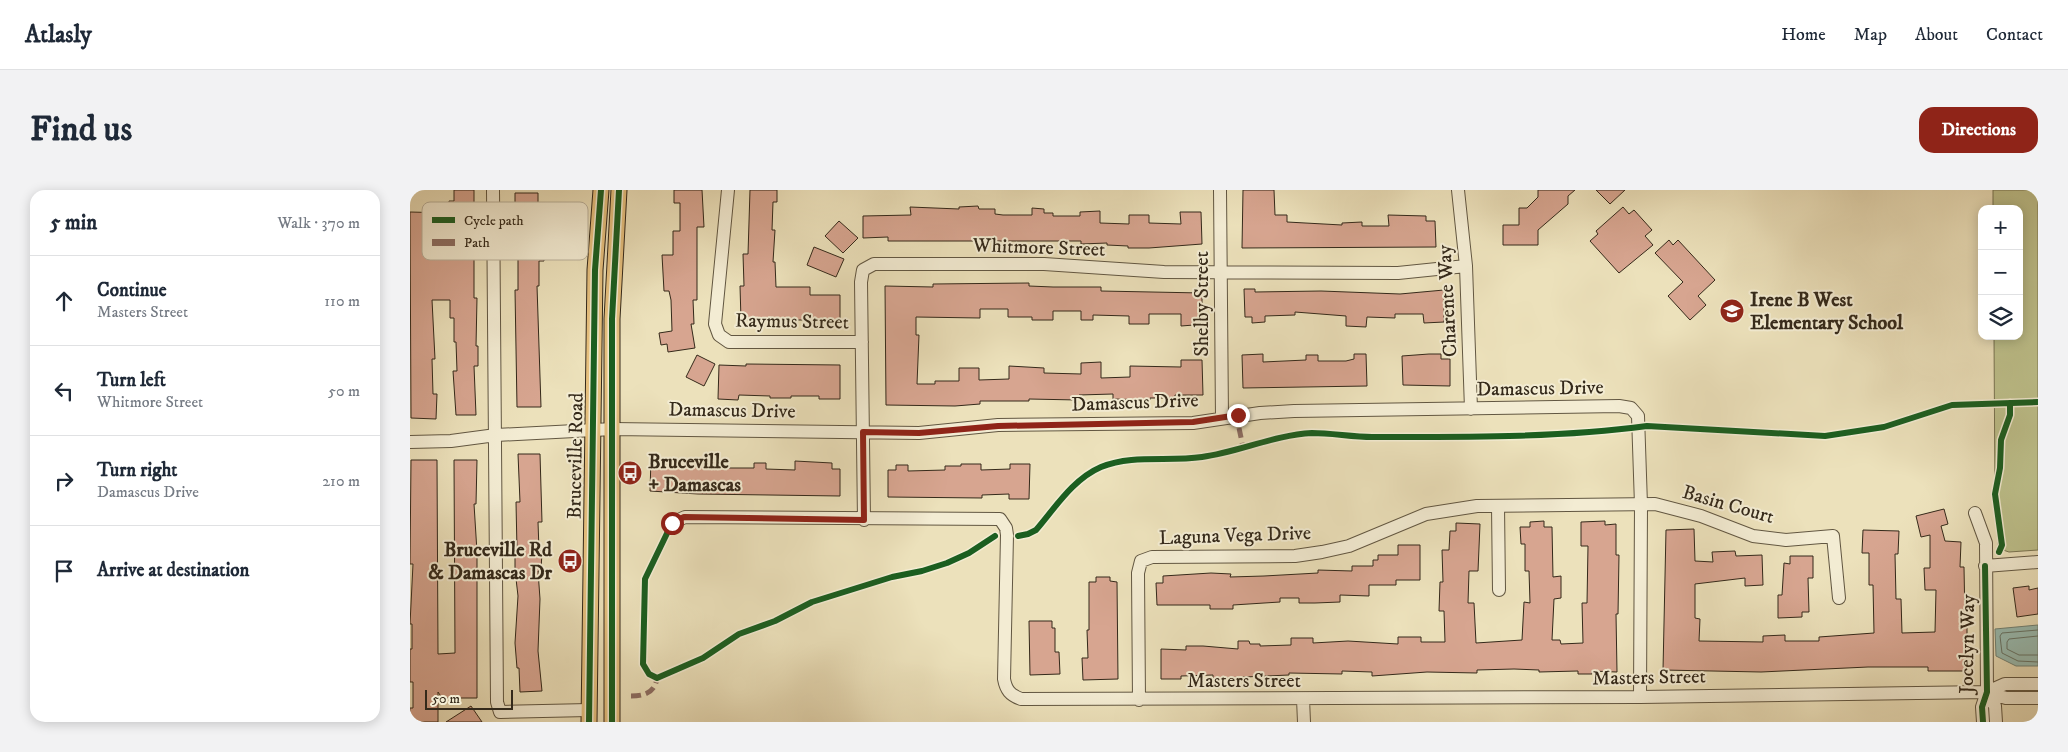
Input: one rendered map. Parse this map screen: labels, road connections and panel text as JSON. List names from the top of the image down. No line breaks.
{"streets":{"main road":["Bruceville Road"],"street":["Whitmore Street","Charente Way","Shelby Street","Raymus Street","Damascus Drive","Basin Court","Laguna Vega Drive","Jocelyn Way","Masters Street"]},"crossings":[["Whitmore Street","Charente Way"],["Whitmore Street","Shelby Street"],["Whitmore Street","Raymus Street"],["Whitmore Street","Damascus Drive"],["Whitmore Street","Masters Street"],["Charente Way","Damascus Drive"],["Shelby Street","Damascus Drive"],["Damascus Drive","Bruceville Road"],["Damascus Drive","Basin Court"],["Damascus Drive","Laguna Vega Drive"],["Damascus Drive","Masters Street"],["Basin Court","Laguna Vega Drive"],["Laguna Vega Drive","Masters Street"],["Jocelyn Way","Masters Street"]],"places":{"school or university":["Irene B West Elementary School"],"bus stop":["Bruceville + Damascas","Bruceville Rd & Damascas Dr"]},"legend":["Cycle path","Path"],"scale_bar":"50 m","page":{"header":"Atlasly","nav":["Home","Map","About","Contact"],"buttons":"Directions","title":"Find us","heading":["5 min","Walk · 370 m"],"map_buttons":["+","−"],"list":[["Continue","Masters Street","110 m"],["Turn left","Whitmore Street","50 m"],["Turn right","Damascus Drive","210 m"],"Arrive at destination"],"scale":"50 m"}}
